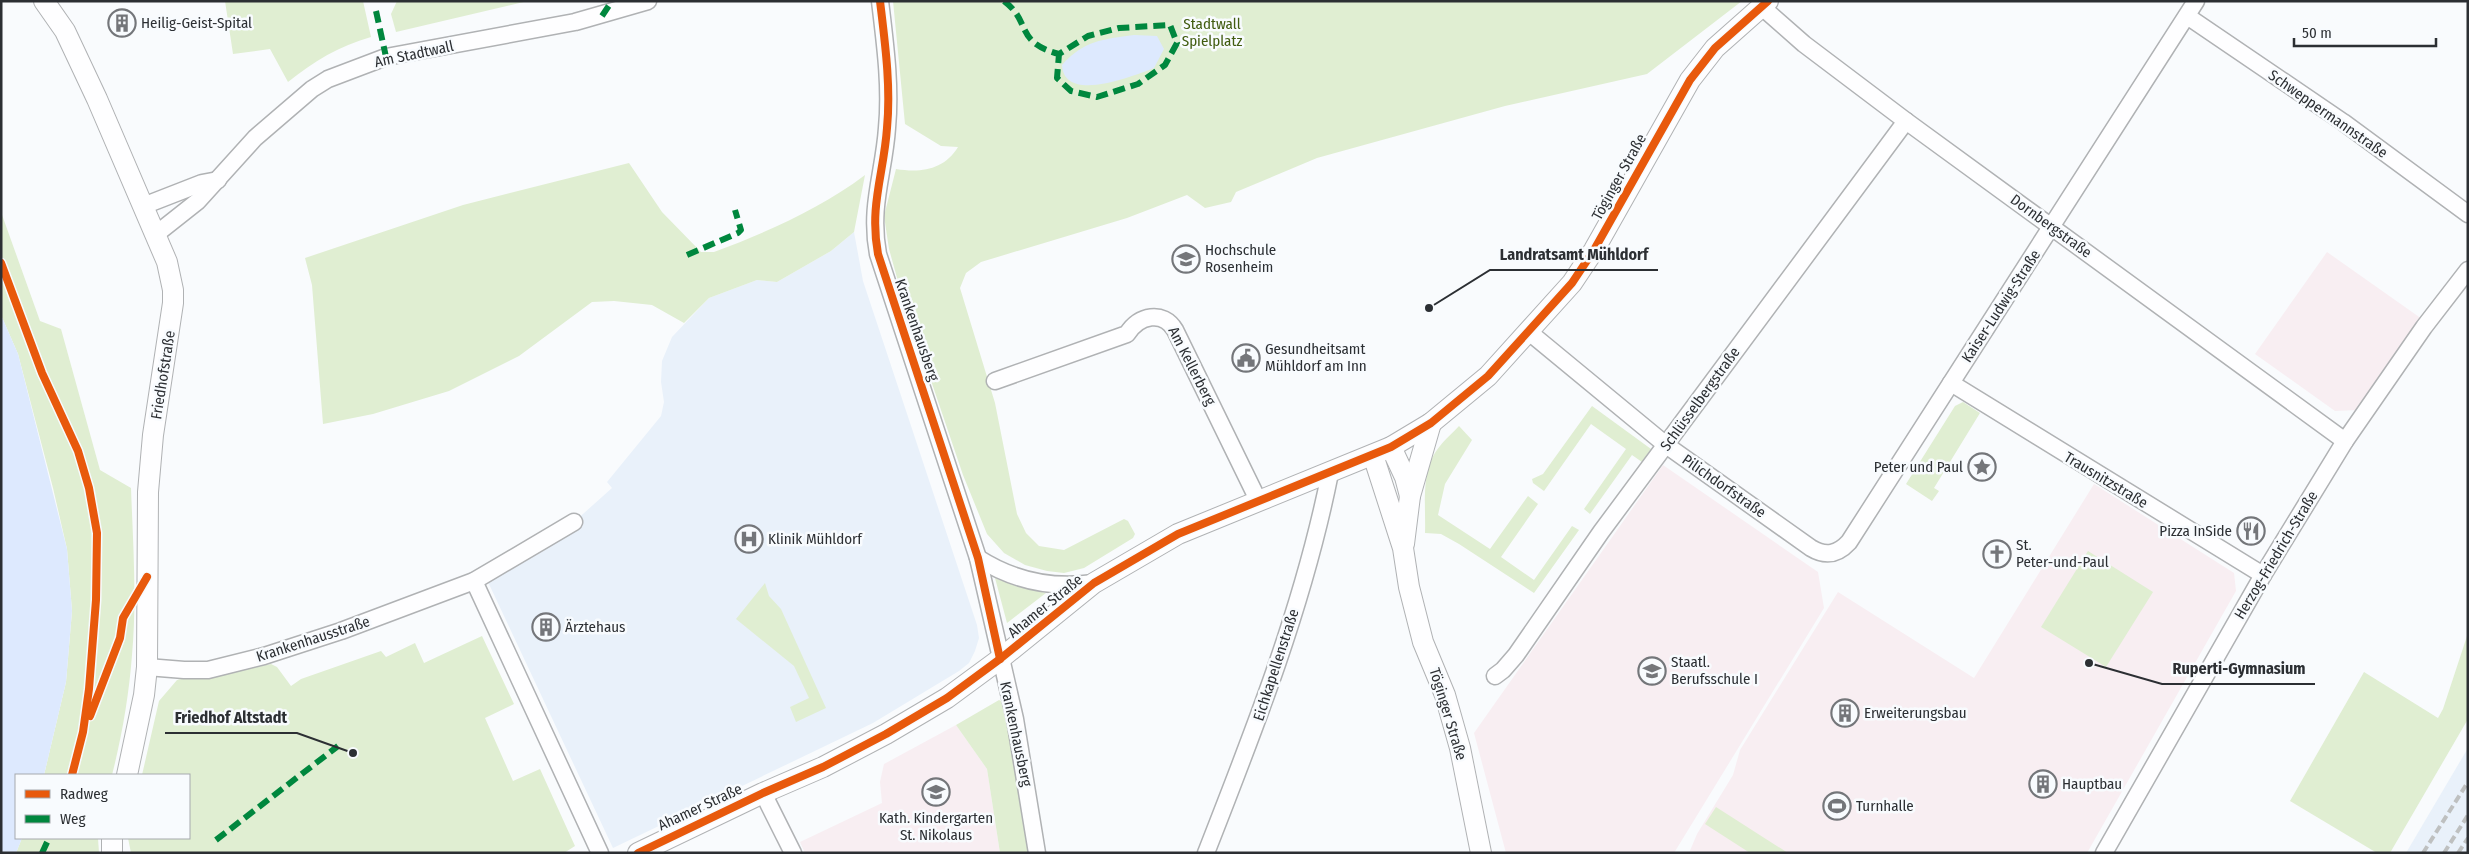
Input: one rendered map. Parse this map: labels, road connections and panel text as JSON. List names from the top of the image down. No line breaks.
{"streets":{"street":["Am Stadtwall","Schweppermannstraße","Töginger Straße","Dornbergstraße","Kaiser-Ludwig-Straße","Krankenhausberg","Am Kellerberg","Friedhofstraße","Schlüsselbergstraße","Trausnitzstraße","Pilichdorfstraße","Herzog-Friedrich-Straße","Ahamer Straße","Krankenhausstraße","Eichkapellenstraße"]},"crossings":[["Am Stadtwall","Friedhofstraße"],["Schweppermannstraße","Kaiser-Ludwig-Straße"],["Töginger Straße","Dornbergstraße"],["Töginger Straße","Pilichdorfstraße"],["Töginger Straße","Ahamer Straße"],["Dornbergstraße","Kaiser-Ludwig-Straße"],["Dornbergstraße","Schlüsselbergstraße"],["Dornbergstraße","Herzog-Friedrich-Straße"],["Kaiser-Ludwig-Straße","Trausnitzstraße"],["Kaiser-Ludwig-Straße","Pilichdorfstraße"],["Krankenhausberg","Ahamer Straße"],["Am Kellerberg","Ahamer Straße"],["Friedhofstraße","Krankenhausstraße"],["Schlüsselbergstraße","Pilichdorfstraße"],["Trausnitzstraße","Herzog-Friedrich-Straße"],["Ahamer Straße","Eichkapellenstraße"]],"parks":["Stadtwall Spielplatz"],"places":{"building":["Heilig-Geist-Spital","Ärztehaus","Erweiterungsbau","Hauptbau"],"school or university":["Hochschule Rosenheim","Staatl. Berufsschule I","Kath. Kindergarten St. Nikolaus"],"other":["Landratsamt Mühldorf","Ruperti-Gymnasium","Friedhof Altstadt"],"public building":["Gesundheitsamt Mühldorf am Inn"],"place":["Peter und Paul"],"restaurant":["Pizza InSide"],"hospital":["Klinik Mühldorf"],"church":["St. Peter-und-Paul"],"sports":["Turnhalle"]},"legend":["Radweg","Weg"],"scale_bar":"50 m"}
